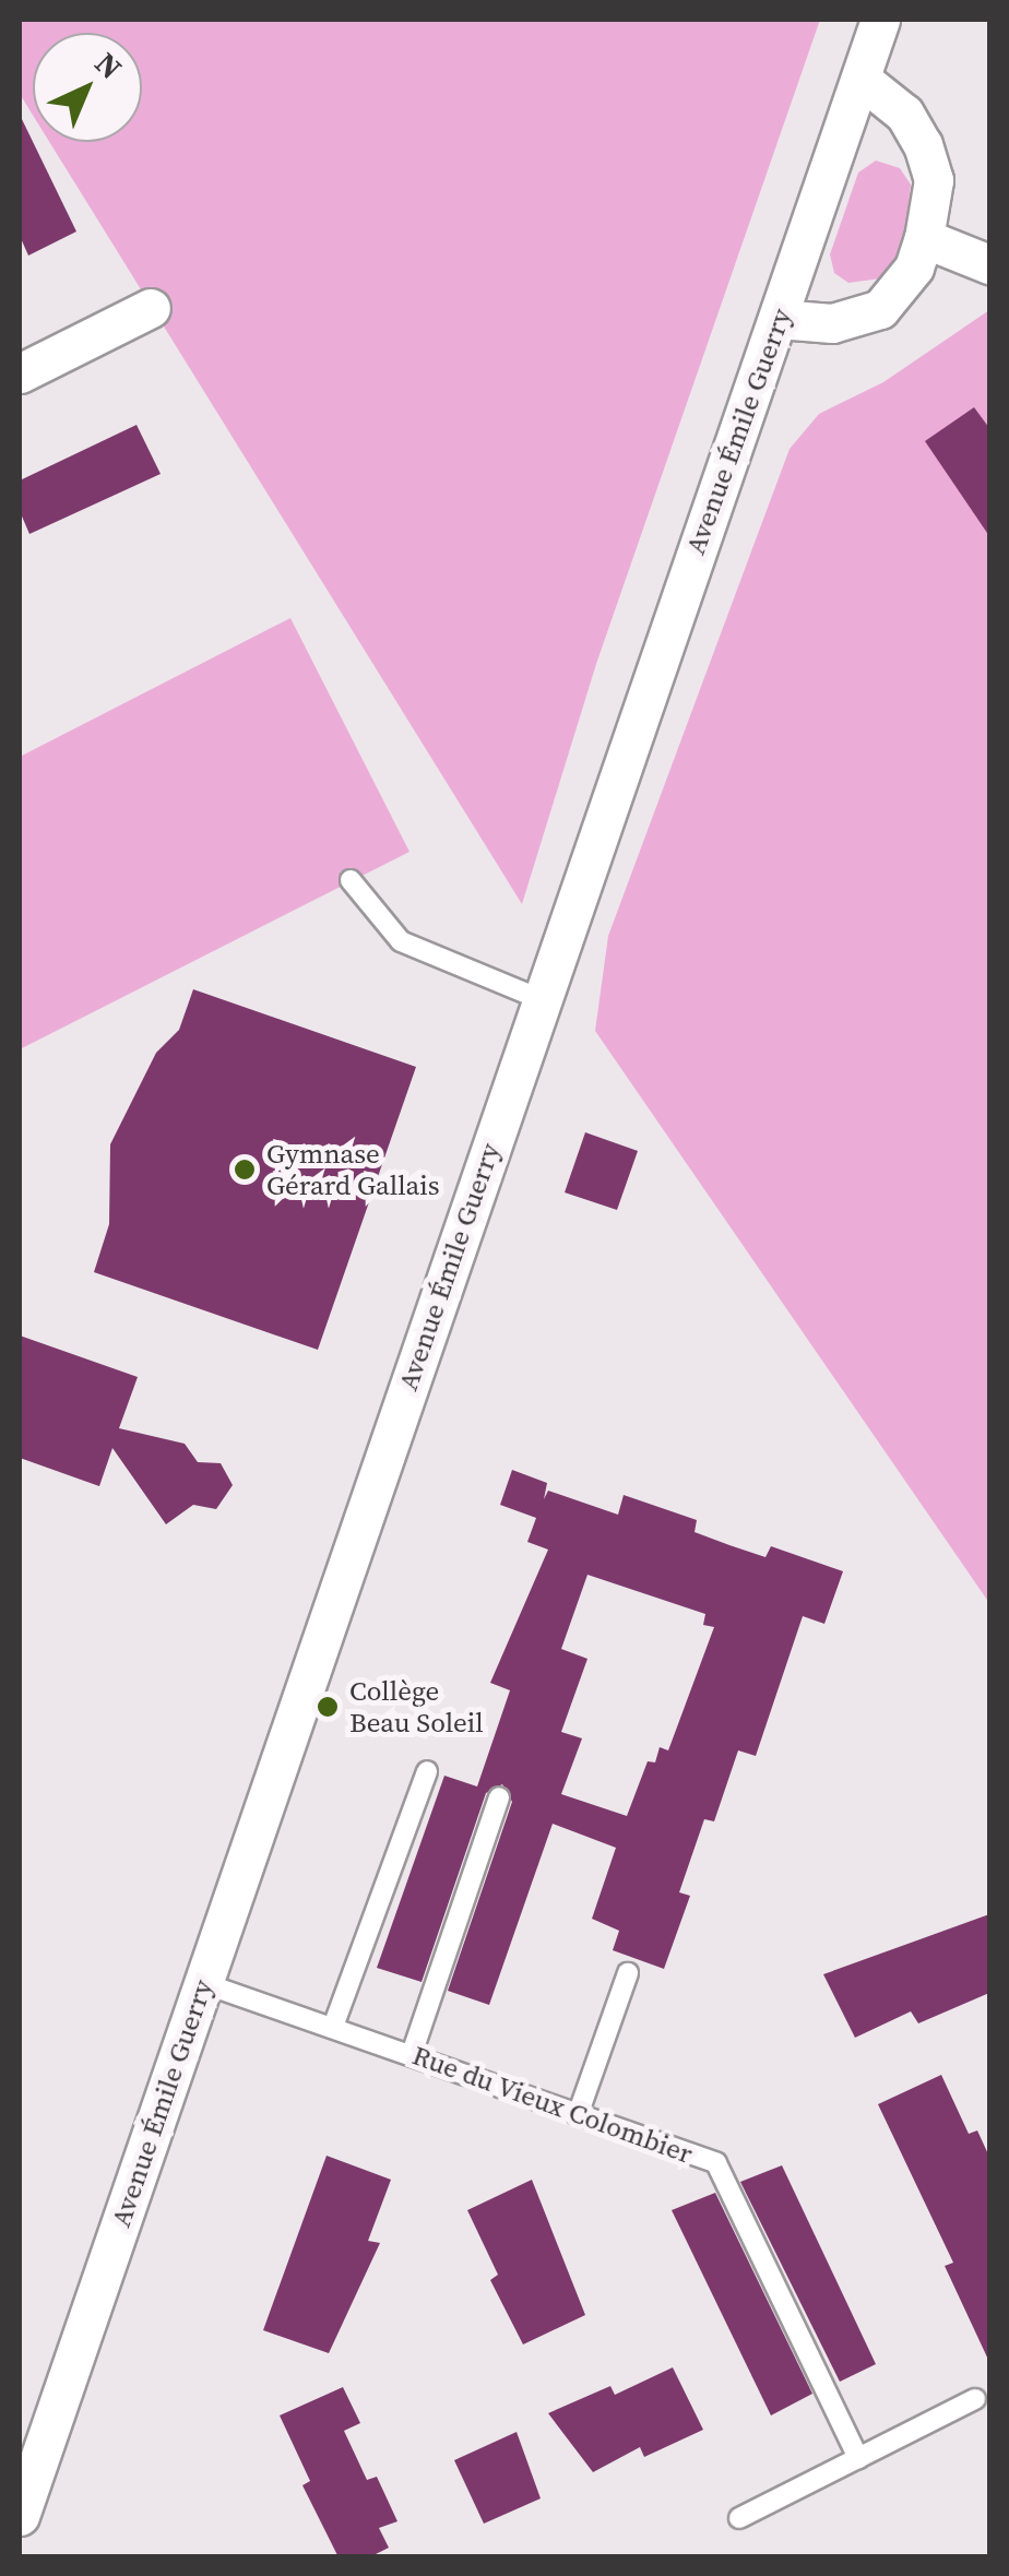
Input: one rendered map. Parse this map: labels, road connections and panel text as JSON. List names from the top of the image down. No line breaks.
{"streets":{"street":["Avenue Émile Guerry"],"lane":["Rue du Vieux Colombier"]},"crossings":[["Avenue Émile Guerry","Rue du Vieux Colombier"]],"places":["Gymnase Gérard Gallais","Collège Beau Soleil"],"north":"top right"}
